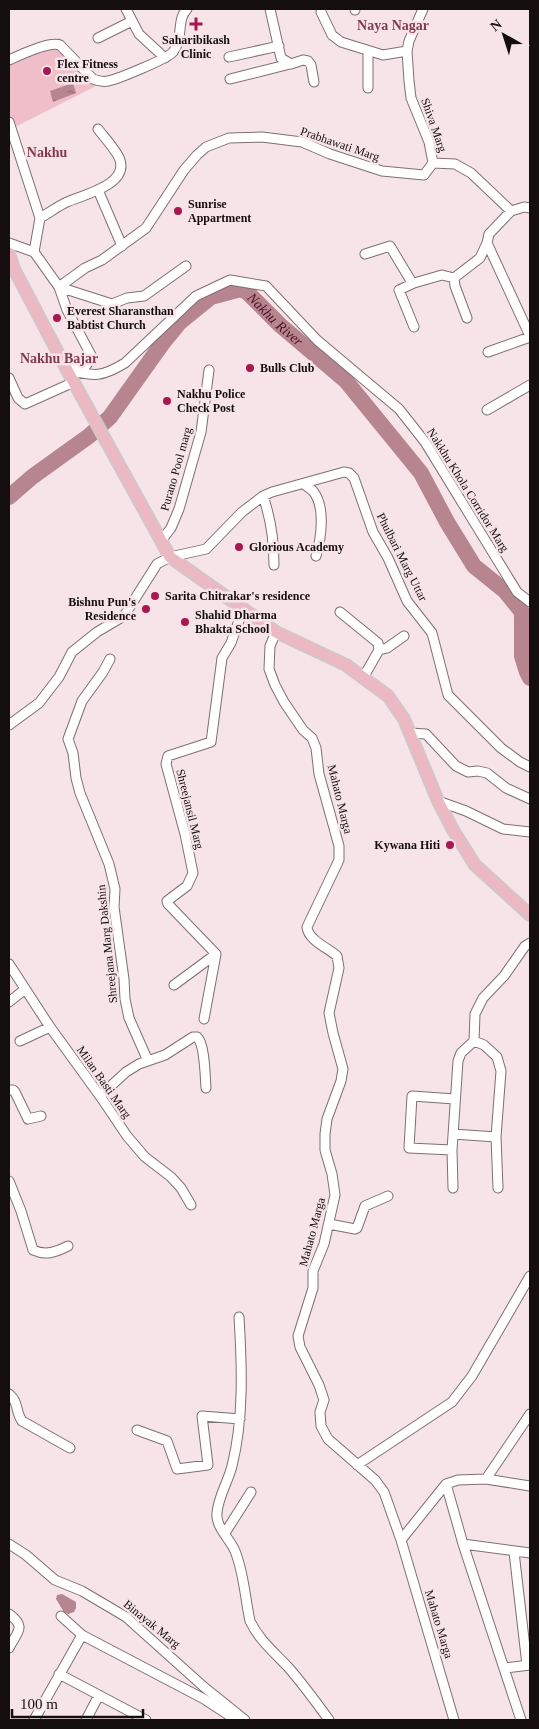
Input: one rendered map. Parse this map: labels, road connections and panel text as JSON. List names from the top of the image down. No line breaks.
{"streets":{"street":["Shiva Marg","Prabhawati Marg","Purano Pool marg","Nakkhu Khola Corridor Marg","Phulbari Marg Uttar","Mahato Marga","Shreejansil Marg","Shreejana Marg Dakshin","Milan Basti Marg","Binayak Marg"]},"crossings":[["Shiva Marg","Prabhawati Marg"]],"districts":["Naya Nagar","Nakhu","Nakhu Bajar"],"water":["Nakhu River"],"places":{"health":["Saharibikash Clinic"],"other":["Flex Fitness centre","Sunrise Appartment","Everest Sharansthan Babtist Church","Bulls Club","Nakhu Police Check Post","Glorious Academy","Sarita Chitrakar's residence","Bishnu Pun's Residence","Shahid Dharma Bhakta School","Kywana Hiti"]},"scale_bar":"100 m","north":"top left"}
